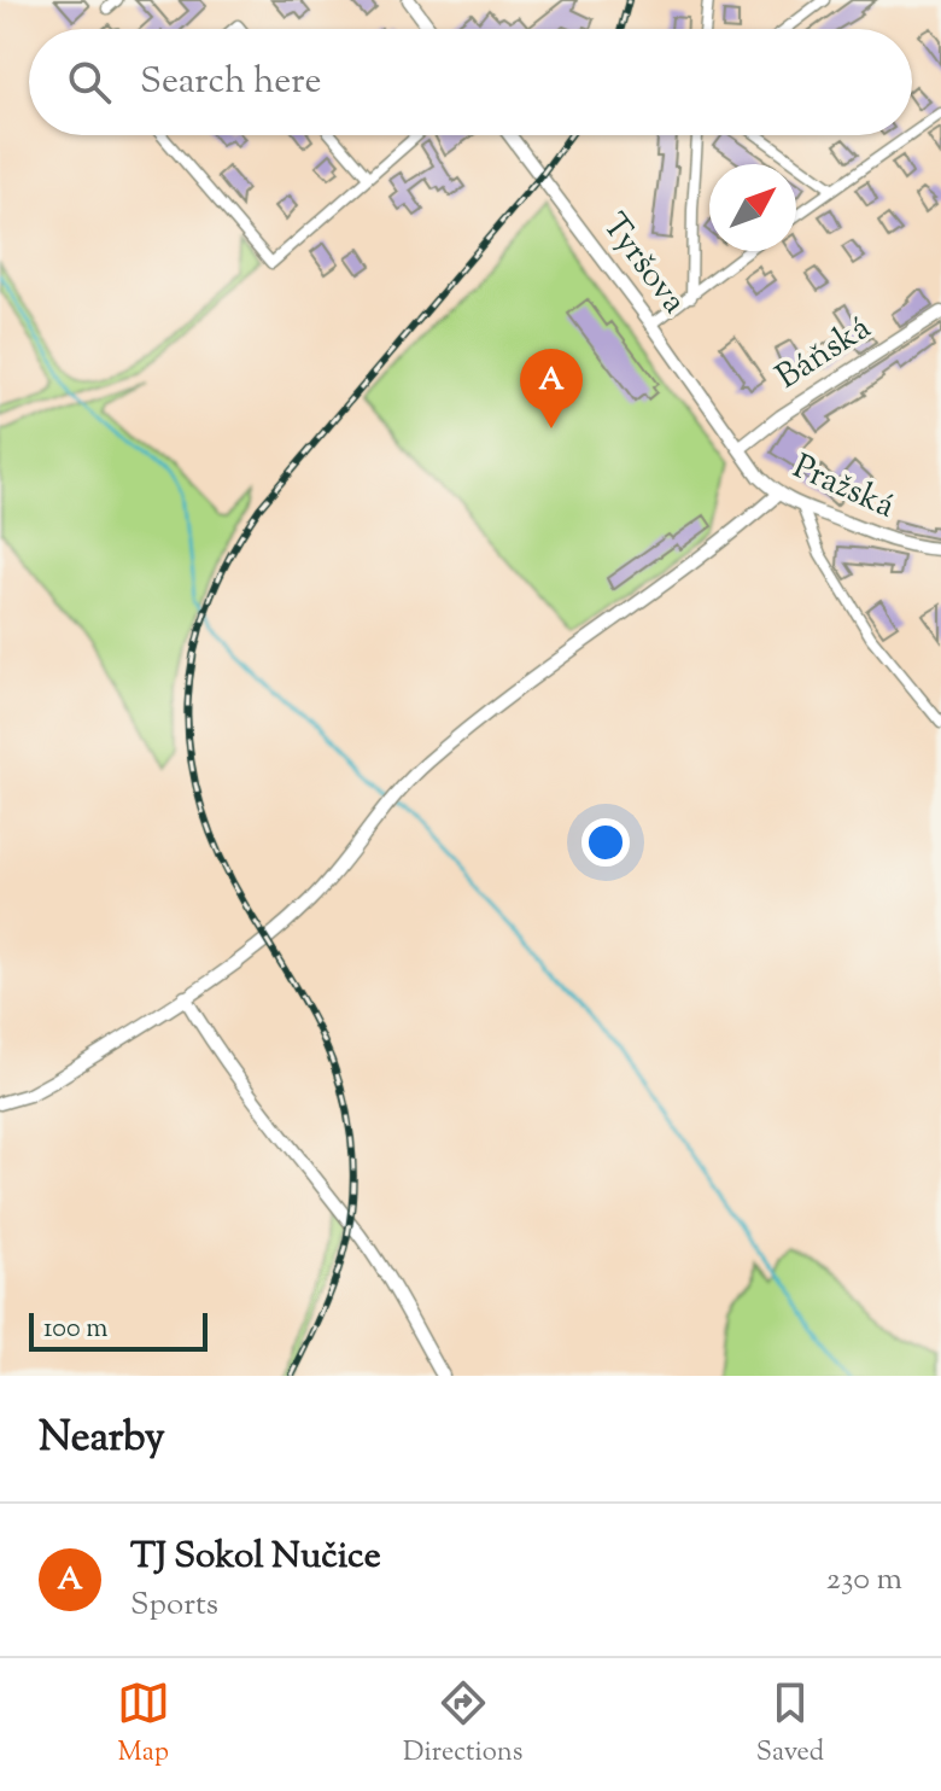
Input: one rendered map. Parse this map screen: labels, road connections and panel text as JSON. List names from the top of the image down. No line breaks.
{"streets":{"street":["Tyršova","Báňská","Pražská"]},"crossings":[["Tyršova","Báňská"],["Tyršova","Pražská"],["Báňská","Pražská"]],"scale_bar":"100 m","north":"top right","page":{"search":"Search here","pins":"A","scale":"100 m","heading":"Nearby","list":[{"mark":"A","name":"TJ Sokol Nučice","note":"Sports","value":"230 m"}],"nav":["Map","Directions","Saved"]}}
